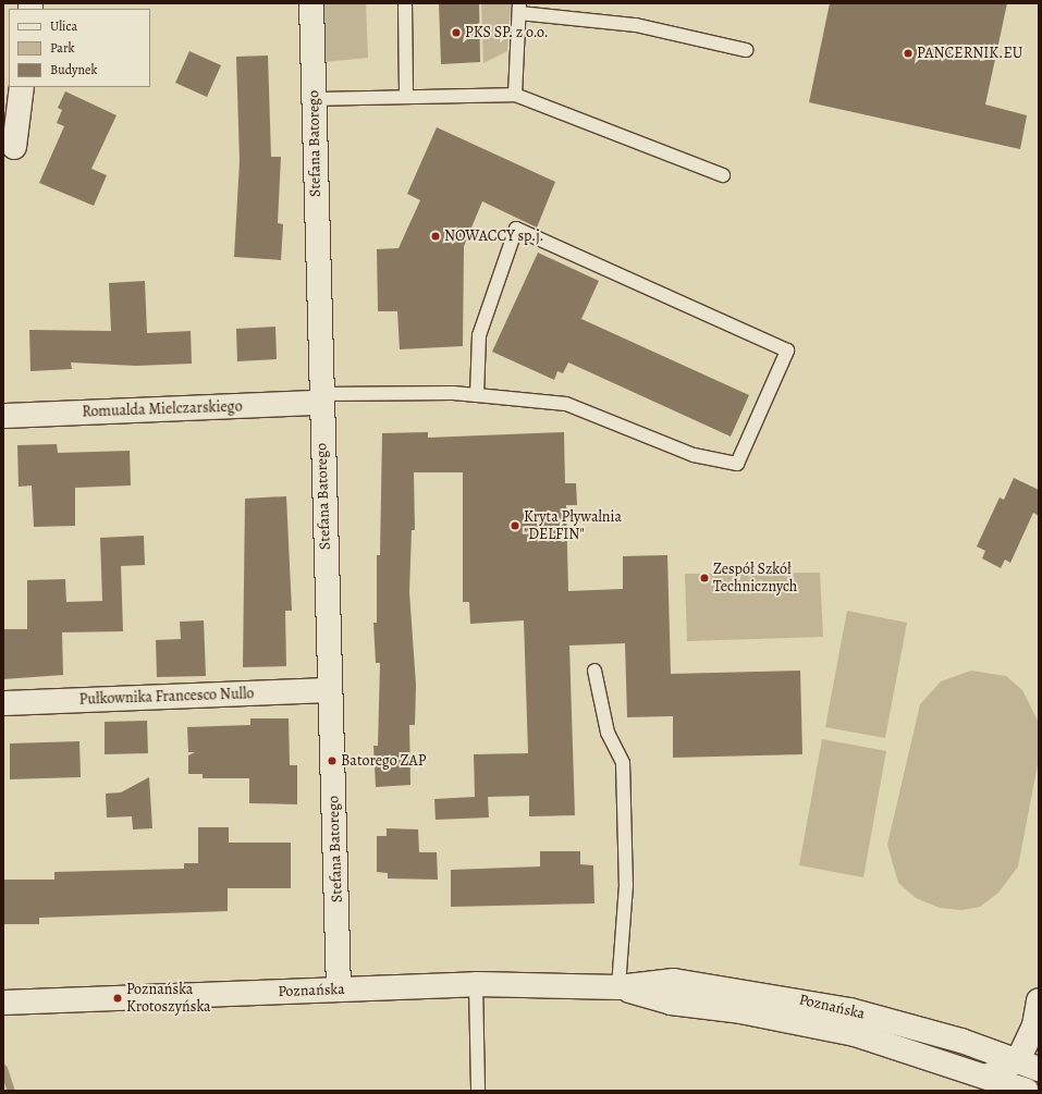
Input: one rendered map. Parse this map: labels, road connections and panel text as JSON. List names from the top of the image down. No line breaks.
{"streets":{"street":["Stefana Batorego","Romualda Mielczarskiego","Pułkownika Francesco Nullo","Poznańska"]},"crossings":[["Stefana Batorego","Romualda Mielczarskiego"],["Stefana Batorego","Pułkownika Francesco Nullo"],["Stefana Batorego","Poznańska"]],"places":["PKS SP. z o.o.","PANCERNIK.EU","NOWACCY sp.j.","Kryta Pływalnia \"DELFIN\"","Zespół Szkół Technicznych","Batorego ZAP","Poznańska Krotoszyńska"],"legend":["Ulica","Park","Budynek"]}
